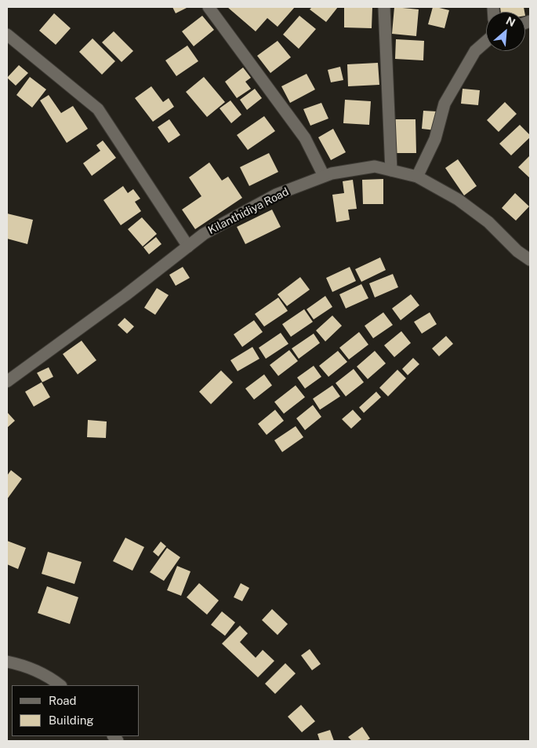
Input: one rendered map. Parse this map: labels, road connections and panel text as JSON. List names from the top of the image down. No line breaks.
{"streets":{"street":["Kilanthidiya Road"]},"legend":["Road","Building"],"north":"top right"}
